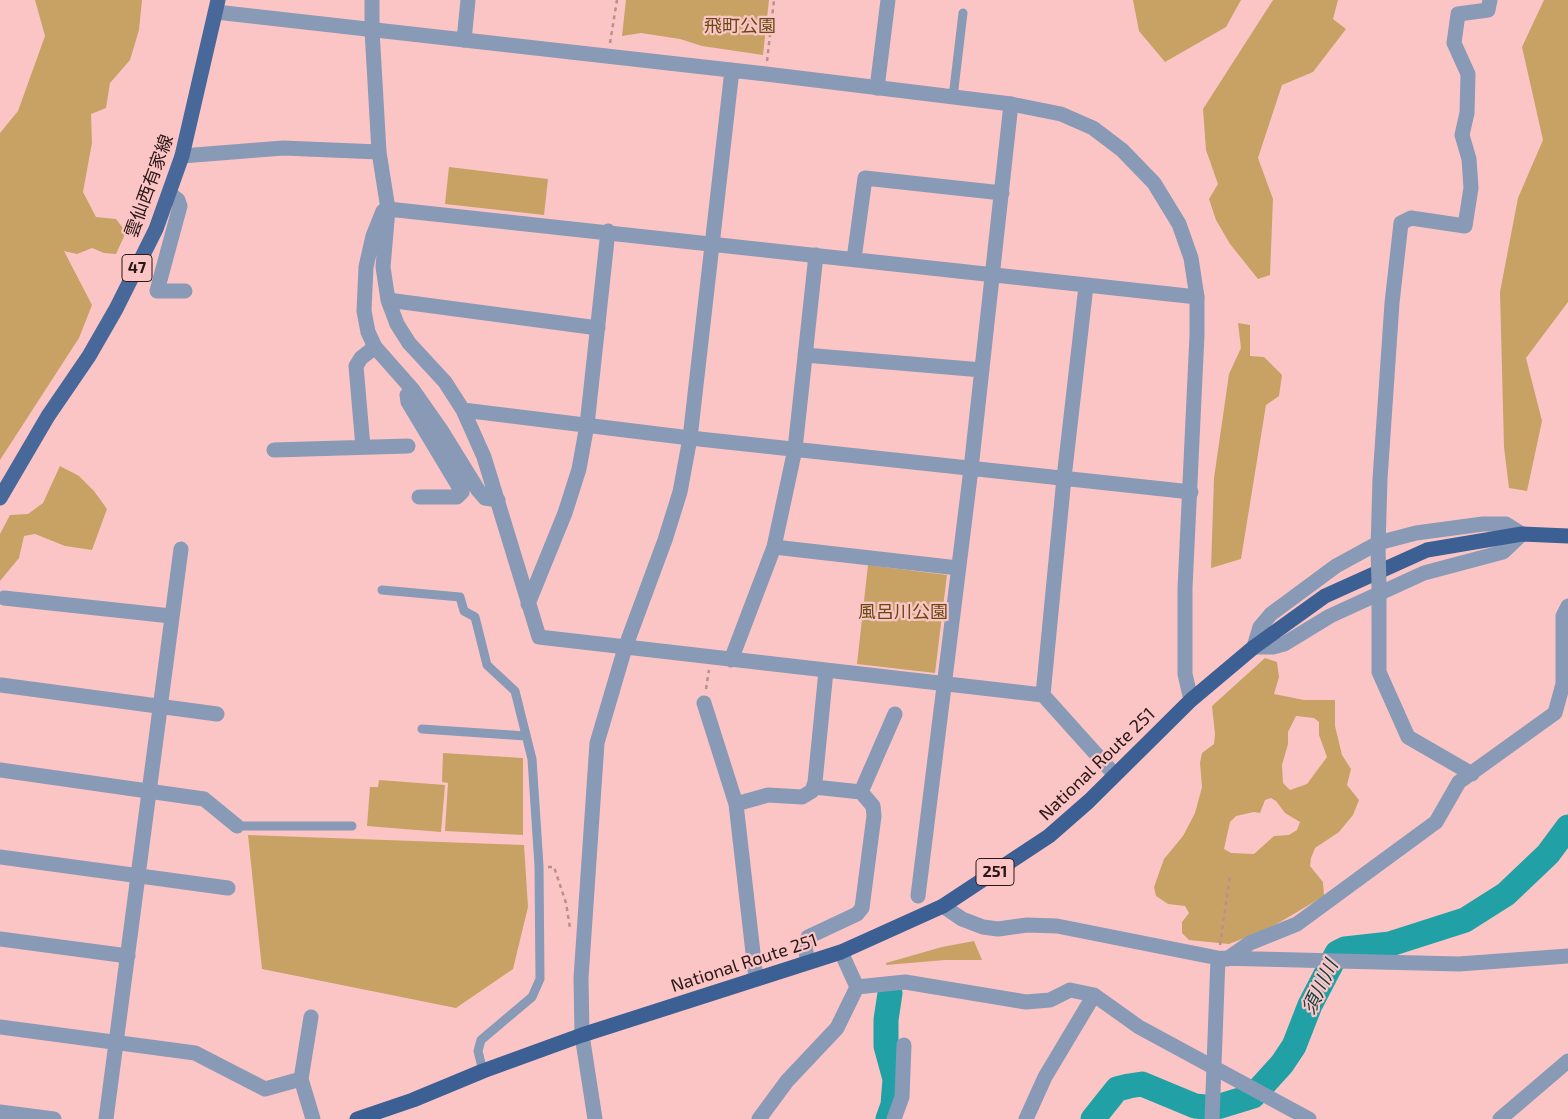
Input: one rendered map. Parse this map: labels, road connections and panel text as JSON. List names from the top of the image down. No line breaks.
{"streets":{"highway":["National Route 251","251"],"main road":["雲仙西有家線","47"]},"water":["須川川"],"parks":["飛町公園","風呂川公園"]}
